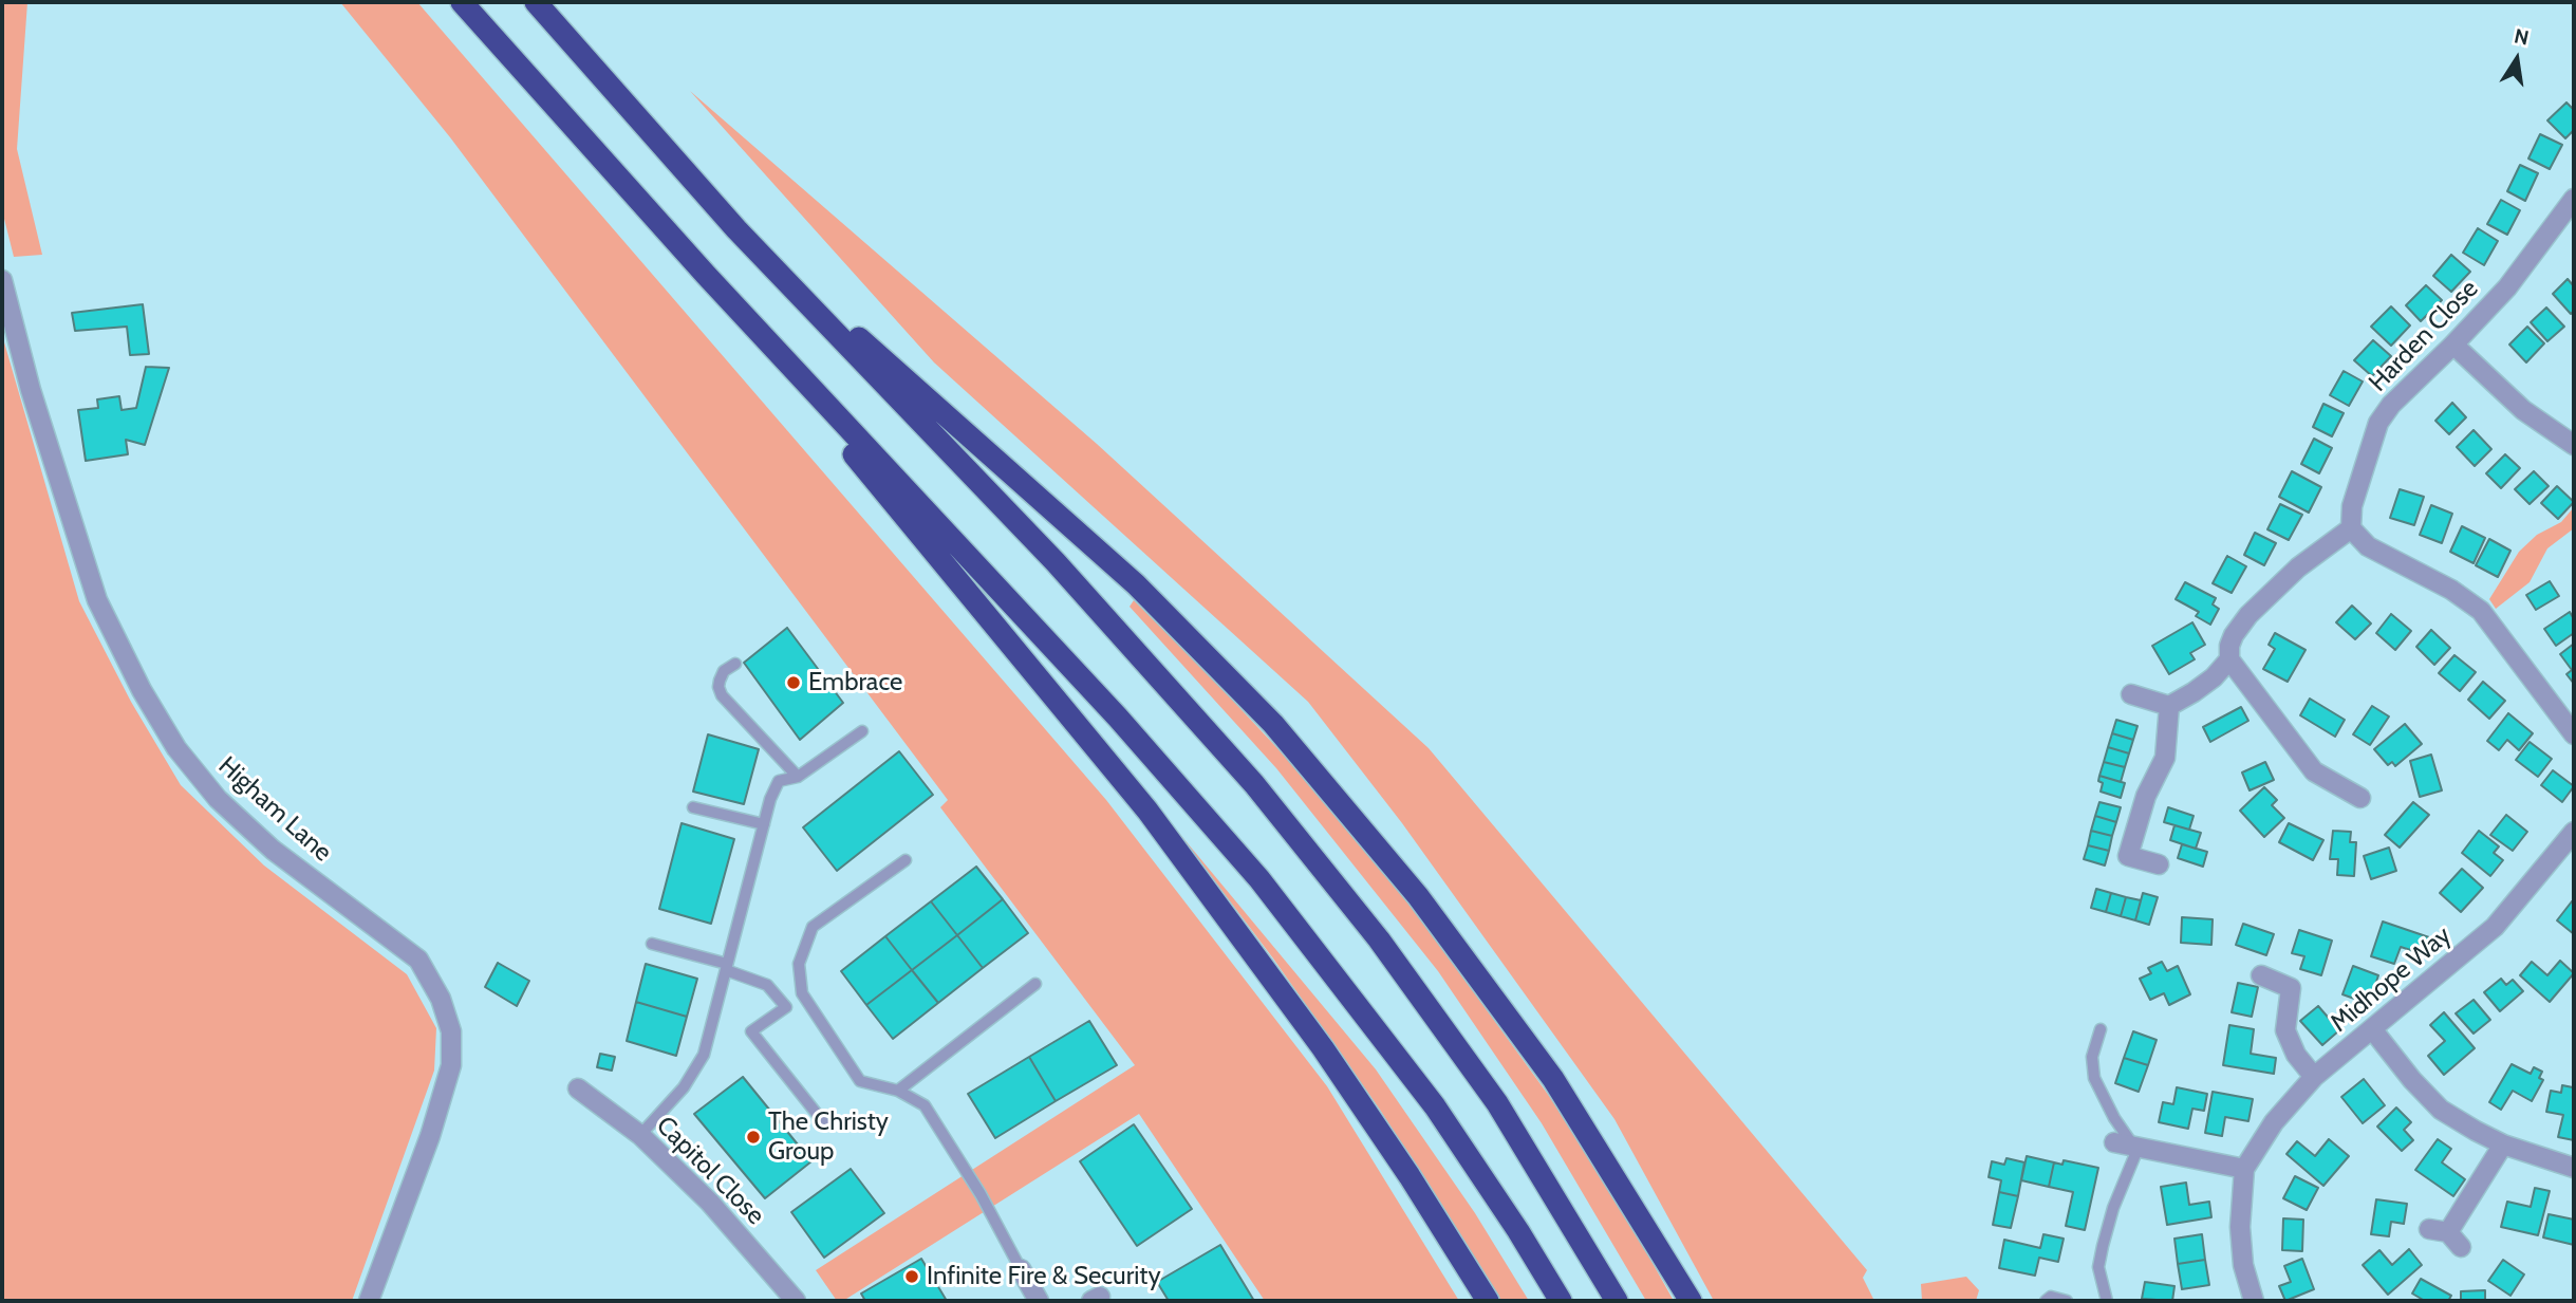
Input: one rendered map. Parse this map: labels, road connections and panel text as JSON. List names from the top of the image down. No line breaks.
{"streets":{"street":["Harden Close","Higham Lane","Midhope Way","Capitol Close"]},"places":["Embrace","The Christy Group","Infinite Fire & Security"],"north":"top"}
